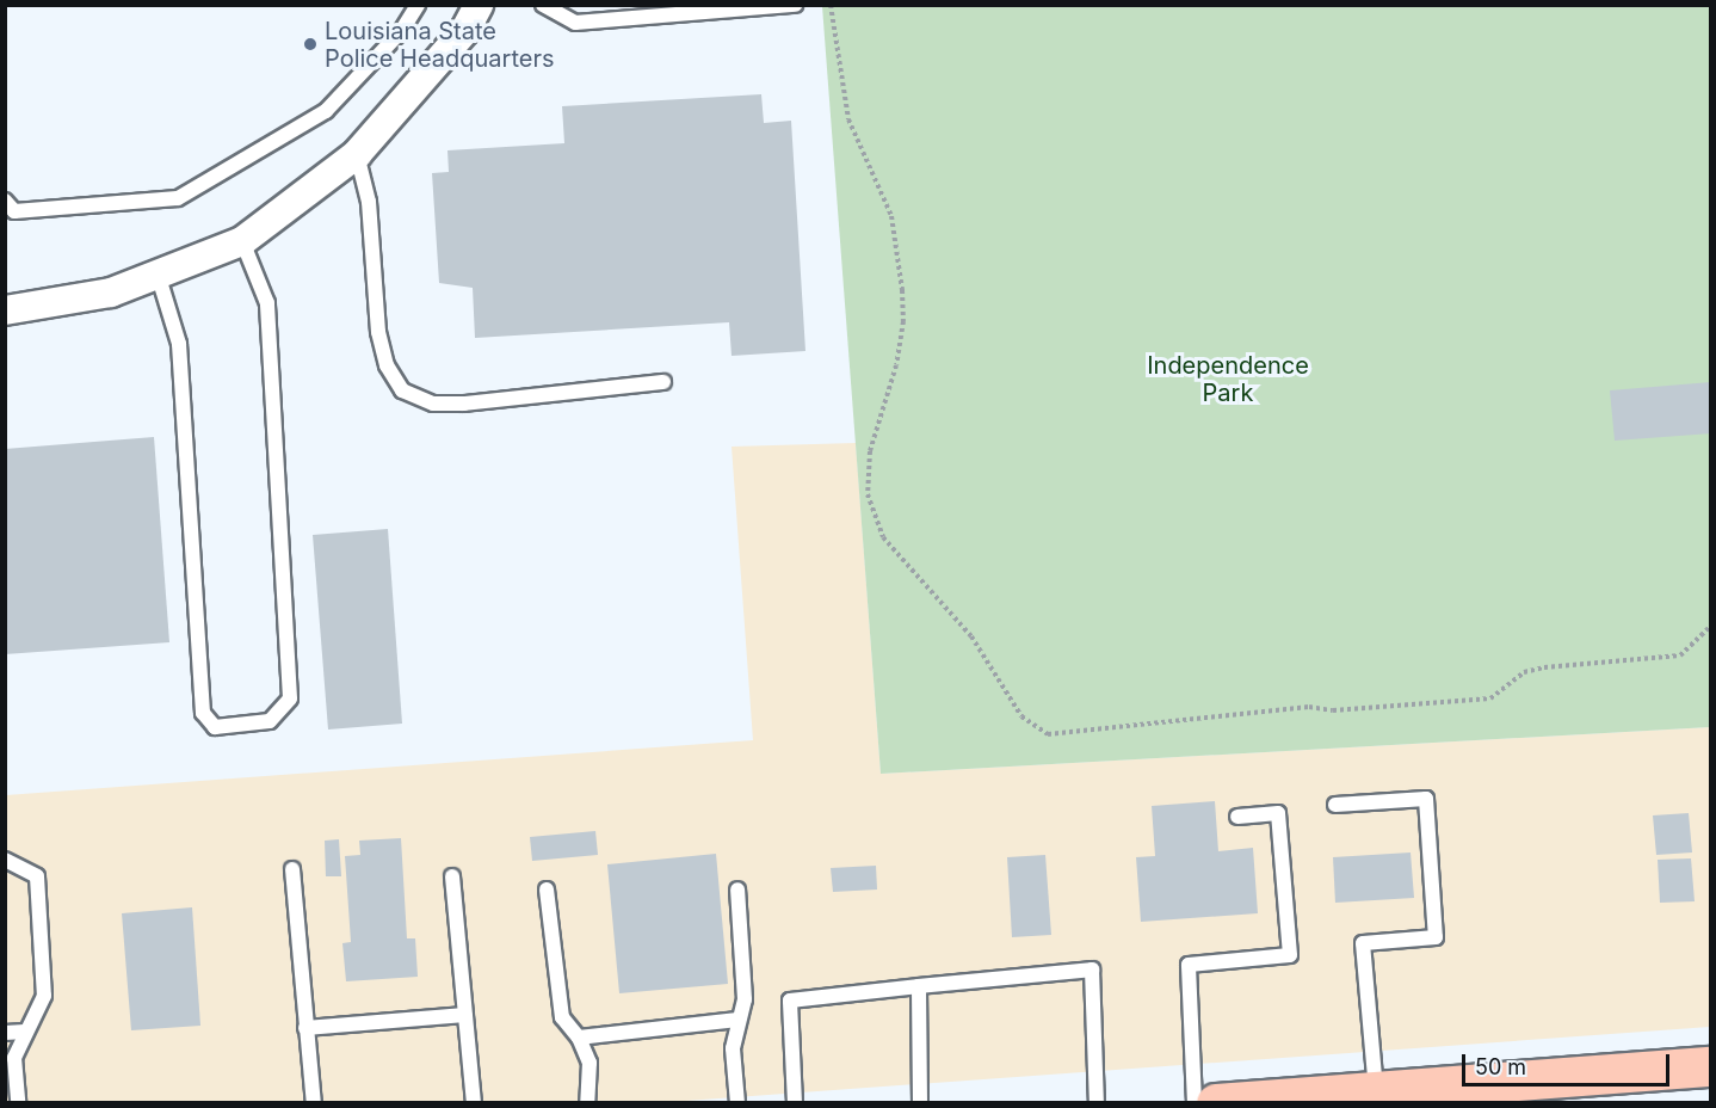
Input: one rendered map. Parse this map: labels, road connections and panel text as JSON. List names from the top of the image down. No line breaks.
{"parks":["Independence Park"],"places":["Louisiana State Police Headquarters"],"scale_bar":"50 m"}
